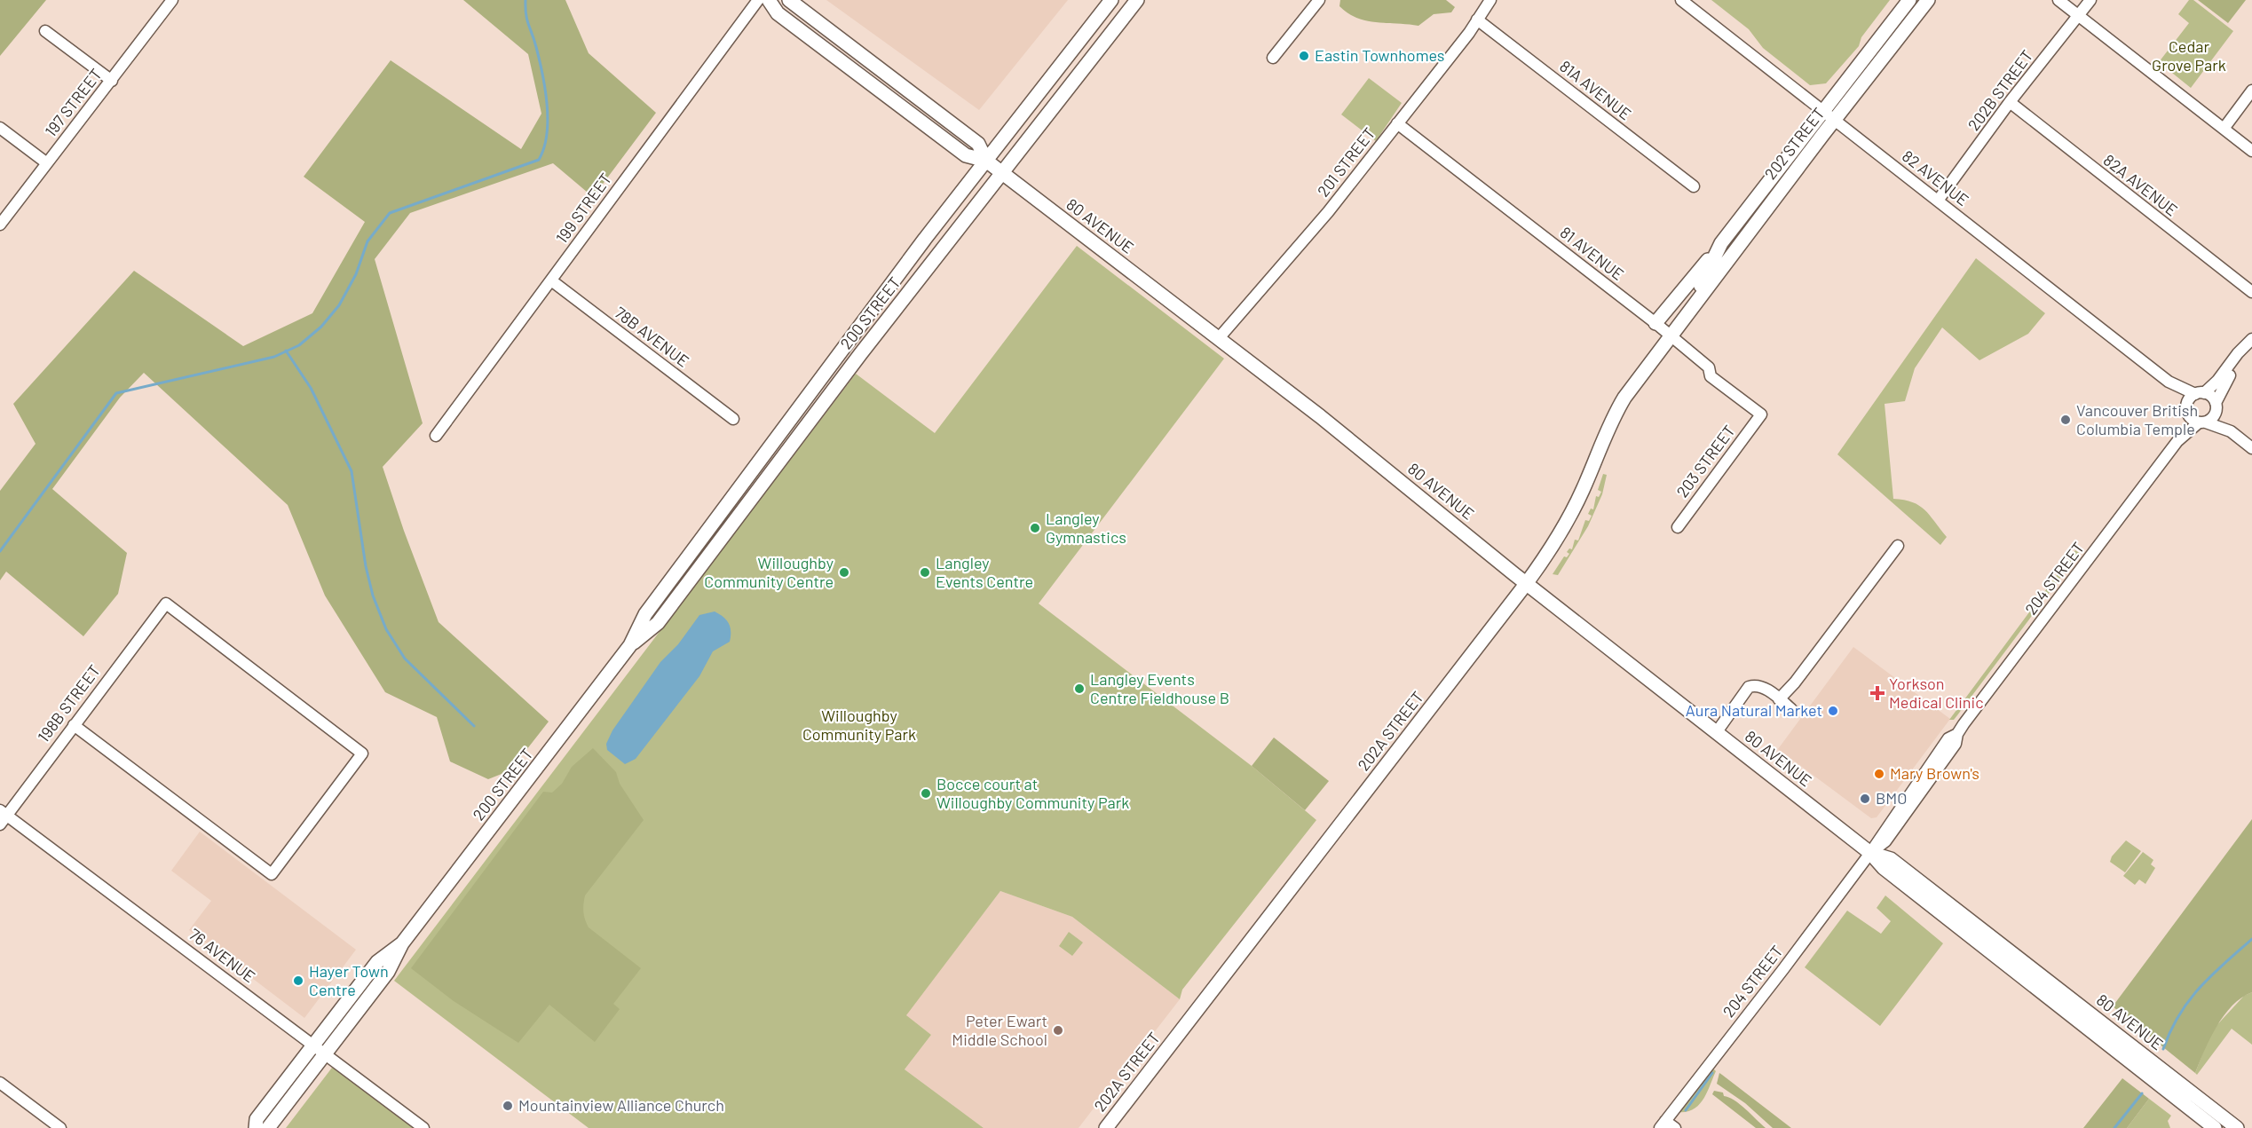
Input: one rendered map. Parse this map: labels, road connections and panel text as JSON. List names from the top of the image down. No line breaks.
{"streets":{"main road":["202 STREET","80 AVENUE","200 STREET","202A STREET"],"street":["81A AVENUE","202B STREET","197 STREET","201 STREET","82 AVENUE","82A AVENUE","199 STREET","81 AVENUE","78B AVENUE","203 STREET","204 STREET","198B STREET","76 AVENUE"]},"crossings":[["81A AVENUE","201 STREET"],["202B STREET","82 AVENUE"],["202B STREET","82A AVENUE"],["202 STREET","82 AVENUE"],["202 STREET","81 AVENUE"],["202 STREET","202A STREET"],["201 STREET","80 AVENUE"],["201 STREET","81 AVENUE"],["82 AVENUE","204 STREET"],["199 STREET","78B AVENUE"],["80 AVENUE","200 STREET"],["80 AVENUE","204 STREET"],["80 AVENUE","202A STREET"],["81 AVENUE","203 STREET"],["81 AVENUE","202A STREET"],["200 STREET","76 AVENUE"],["198B STREET","76 AVENUE"]],"parks":["Cedar Grove Park","Willoughby Community Park"],"places":{"other":["Eastin Townhomes","Vancouver British Columbia Temple","Langley Gymnastics","Willoughby Community Centre","Langley Events Centre","Langley Events Centre Fieldhouse B","Aura Natural Market","Mary Brown's","Bocce court at Willoughby Community Park","BMO","Hayer Town Centre","Peter Ewart Middle School","Mountainview Alliance Church"],"health":["Yorkson Medical Clinic"]}}
